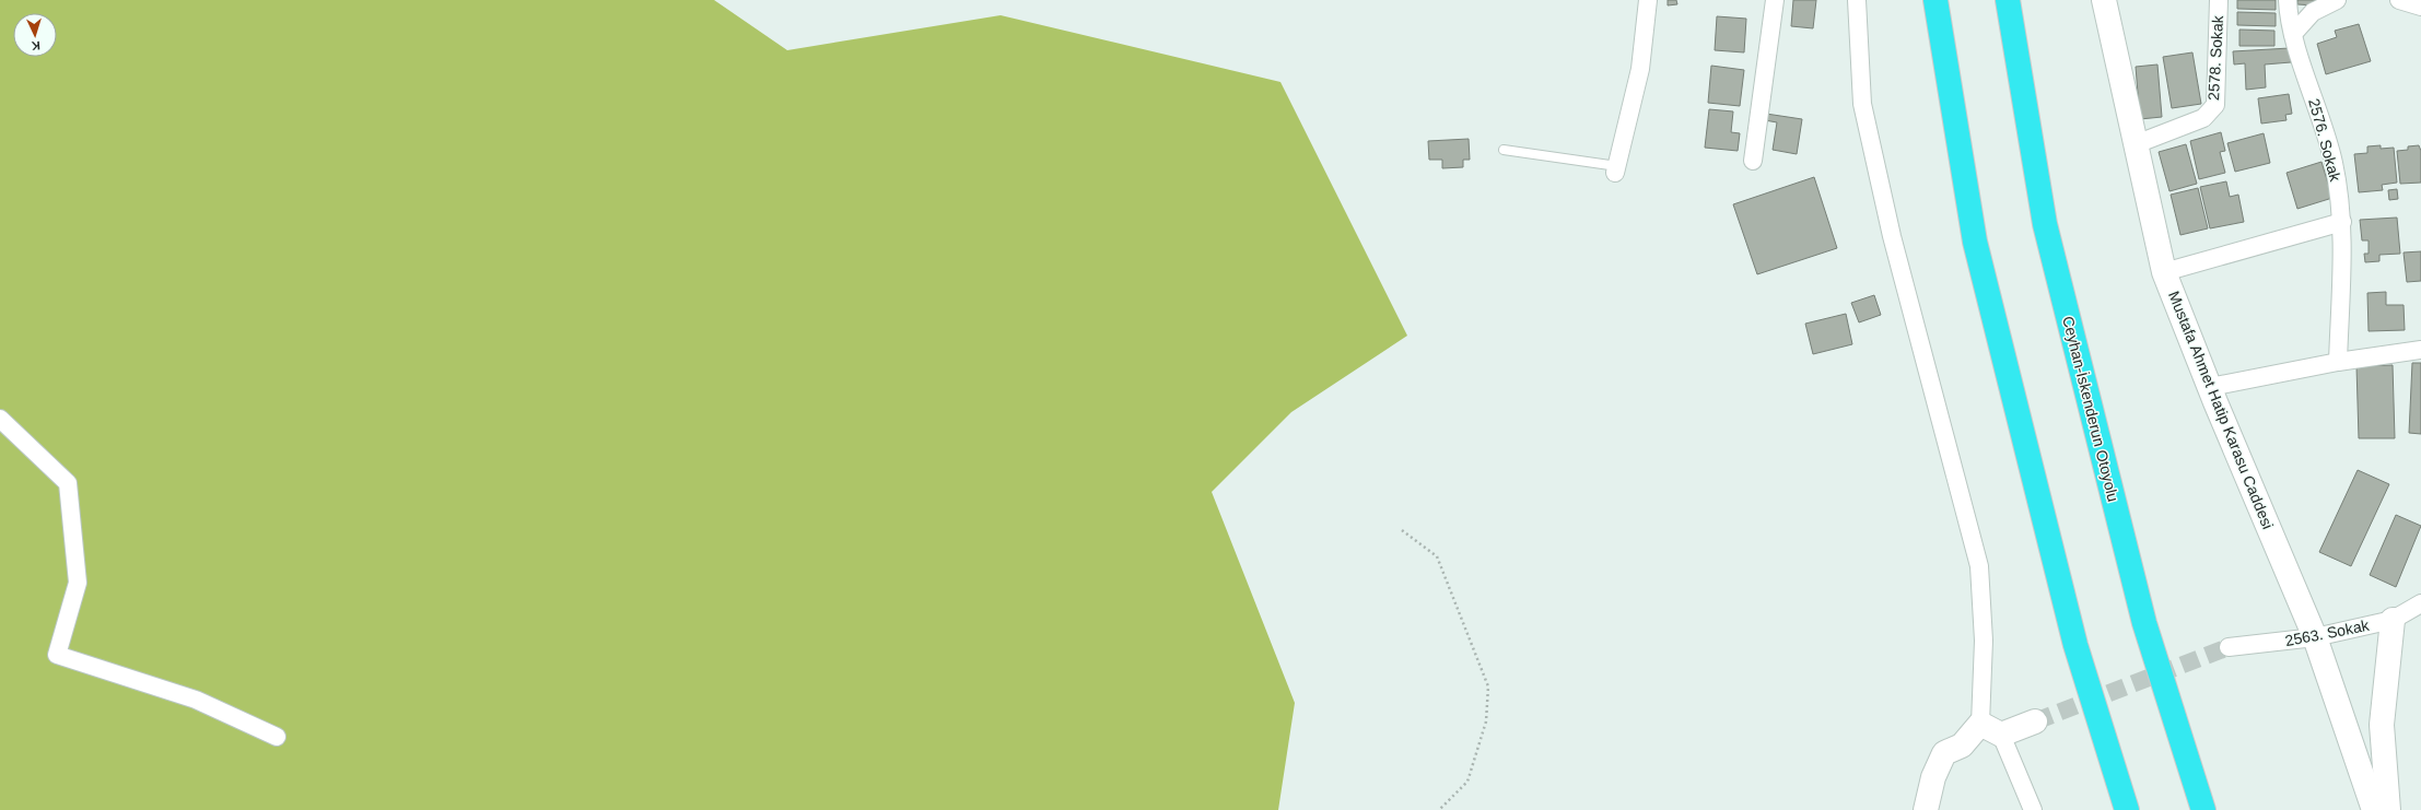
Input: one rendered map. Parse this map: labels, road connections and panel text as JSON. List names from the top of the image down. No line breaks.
{"streets":{"highway":["Ceyhan-İskenderun Otoyolu"],"street":["2578. Sokak","2576. Sokak","Mustafa Ahmet Hatip Karasu Caddesi","2563. Sokak"]},"crossings":[["2578. Sokak","Mustafa Ahmet Hatip Karasu Caddesi"],["Mustafa Ahmet Hatip Karasu Caddesi","2563. Sokak"]],"north":"bottom"}
